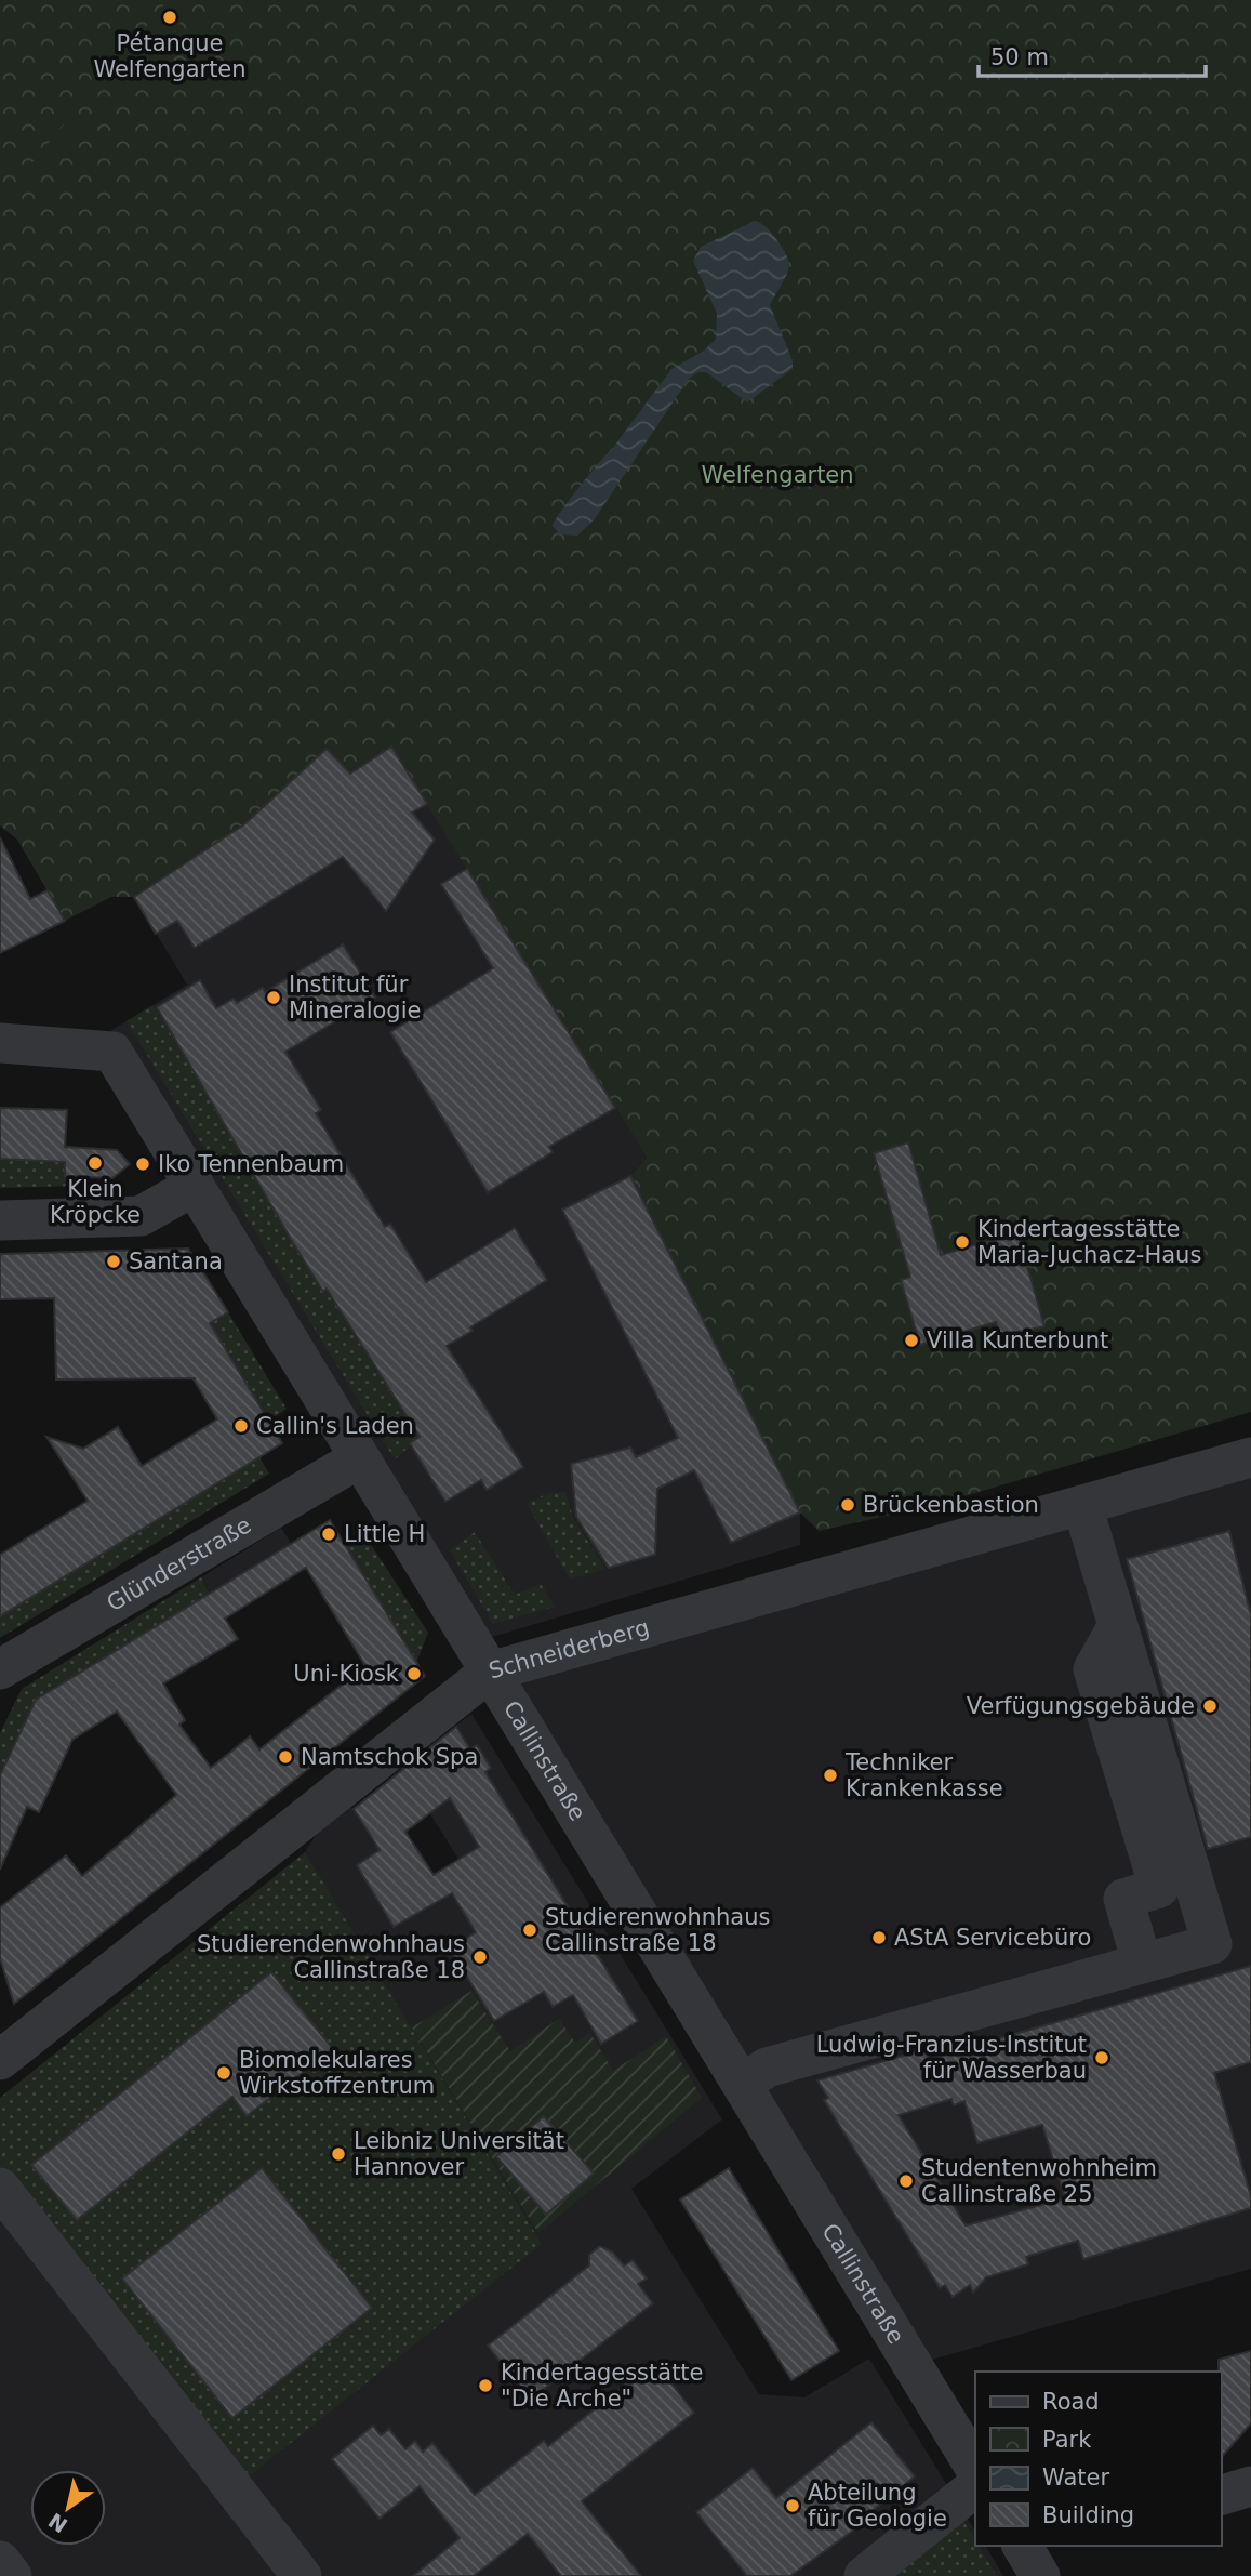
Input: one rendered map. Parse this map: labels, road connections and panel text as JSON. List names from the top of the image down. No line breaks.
{"streets":{"street":["Glünderstraße","Schneiderberg","Callinstraße"]},"crossings":[["Glünderstraße","Callinstraße"],["Schneiderberg","Callinstraße"]],"parks":["Welfengarten"],"places":["Pétanque Welfengarten","Institut für Mineralogie","Klein Kröpcke","Iko Tennenbaum","Kindertagesstätte Maria-Juchacz-Haus","Santana","Villa Kunterbunt","Callin's Laden","Brückenbastion","Little H","Uni-Kiosk","Verfügungsgebäude","Namtschok Spa","Techniker Krankenkasse","Studierenwohnhaus Callinstraße 18","AStA Servicebüro","Studierendenwohnhaus Callinstraße 18","Ludwig-Franzius-Institut für Wasserbau","Biomolekulares Wirkstoffzentrum","Leibniz Universität Hannover","Studentenwohnheim Callinstraße 25","Kindertagesstätte \"Die Arche\"","Abteilung für Geologie"],"legend":["Road","Park","Water","Building"],"scale_bar":"50 m","north":"bottom left"}
